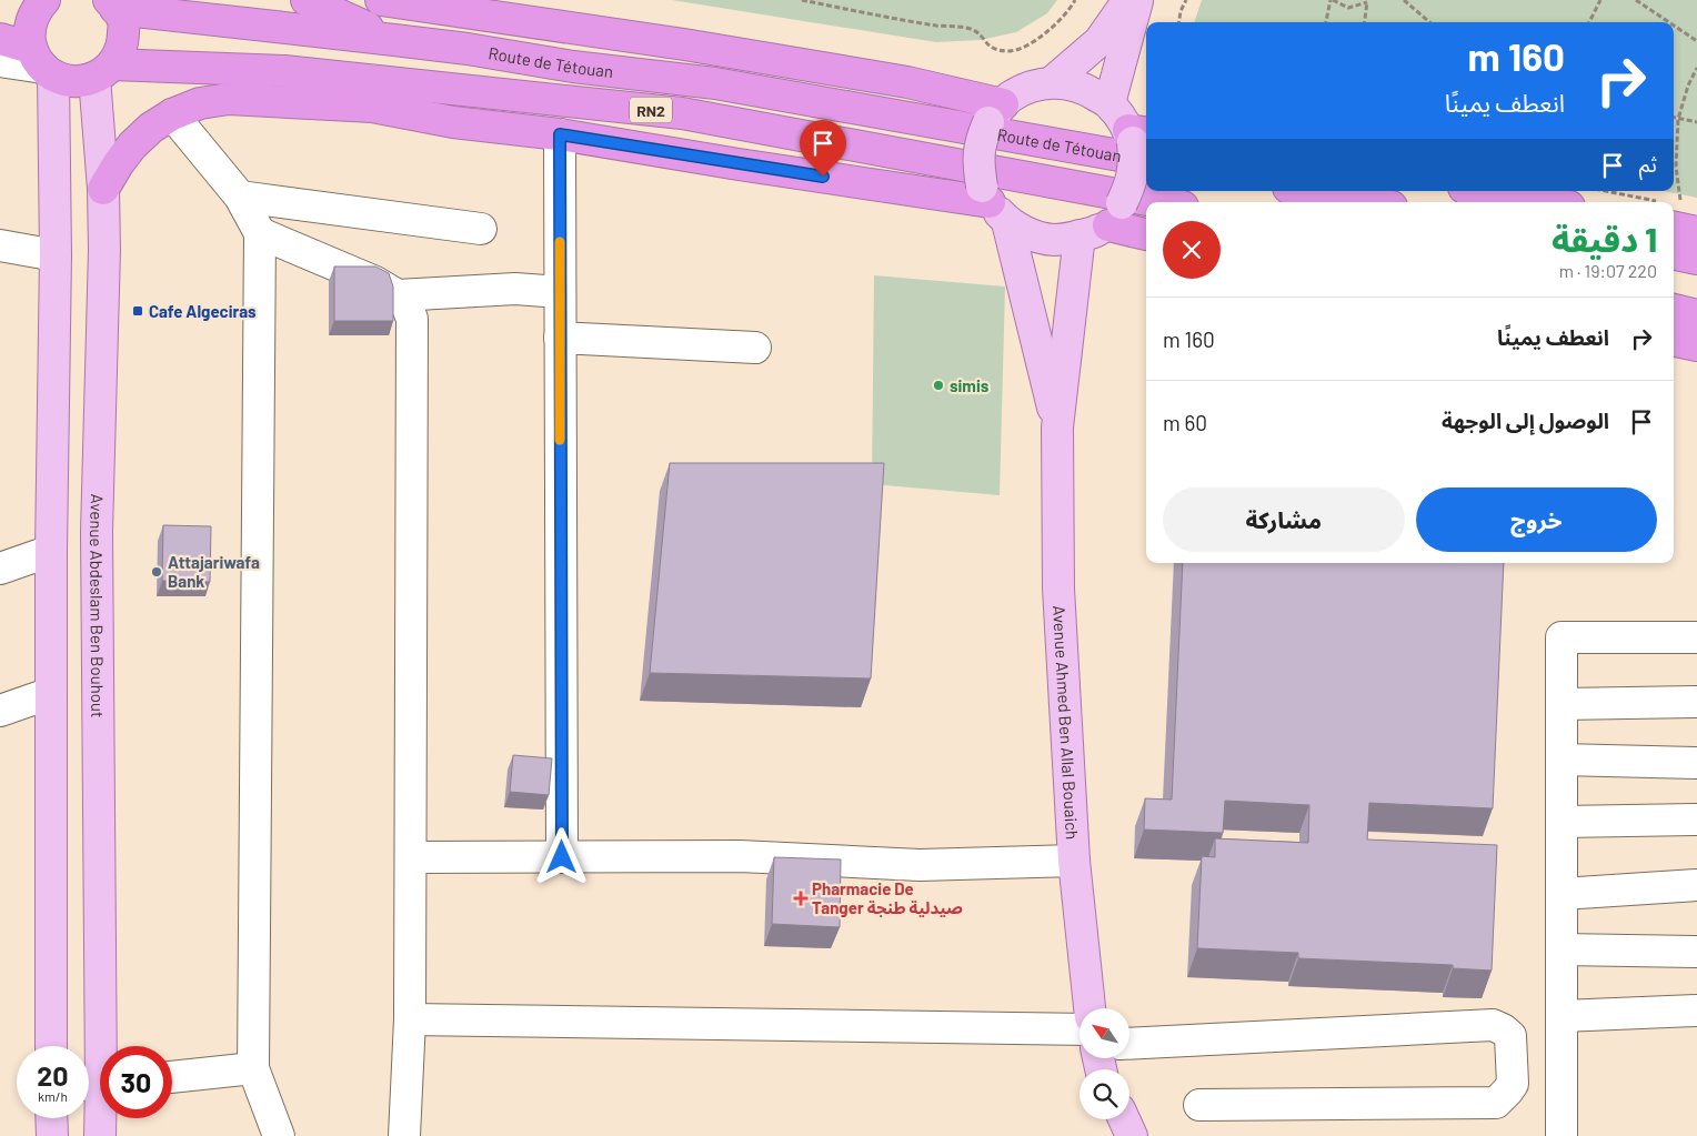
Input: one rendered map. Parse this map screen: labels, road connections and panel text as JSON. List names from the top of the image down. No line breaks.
{"streets":{"highway":["Route de Tétouan","RN2"],"main road":["Avenue Abdeslam Ben Bouhout","Avenue Ahmed Ben Allal Bouaich"]},"crossings":[["Route de Tétouan","Avenue Abdeslam Ben Bouhout"],["Route de Tétouan","Avenue Ahmed Ben Allal Bouaich"]],"places":{"transit":["Cafe Algeciras"],"other":["simis","Attajariwafa Bank"],"health":["Pharmacie De Tanger صيدلية طنجة"]},"north":"top left","page":{"turn":["160 m","انعطف يمينًا"],"then":"ثم","heading":["1 دقيقة","220 m · 19:07"],"list":[{"name":"انعطف يمينًا","value":"160 m"},{"name":"الوصول إلى الوجهة","value":"60 m"}],"buttons":["خروج","مشاركة"],"speed":"20 km/h","limit":"30"}}
